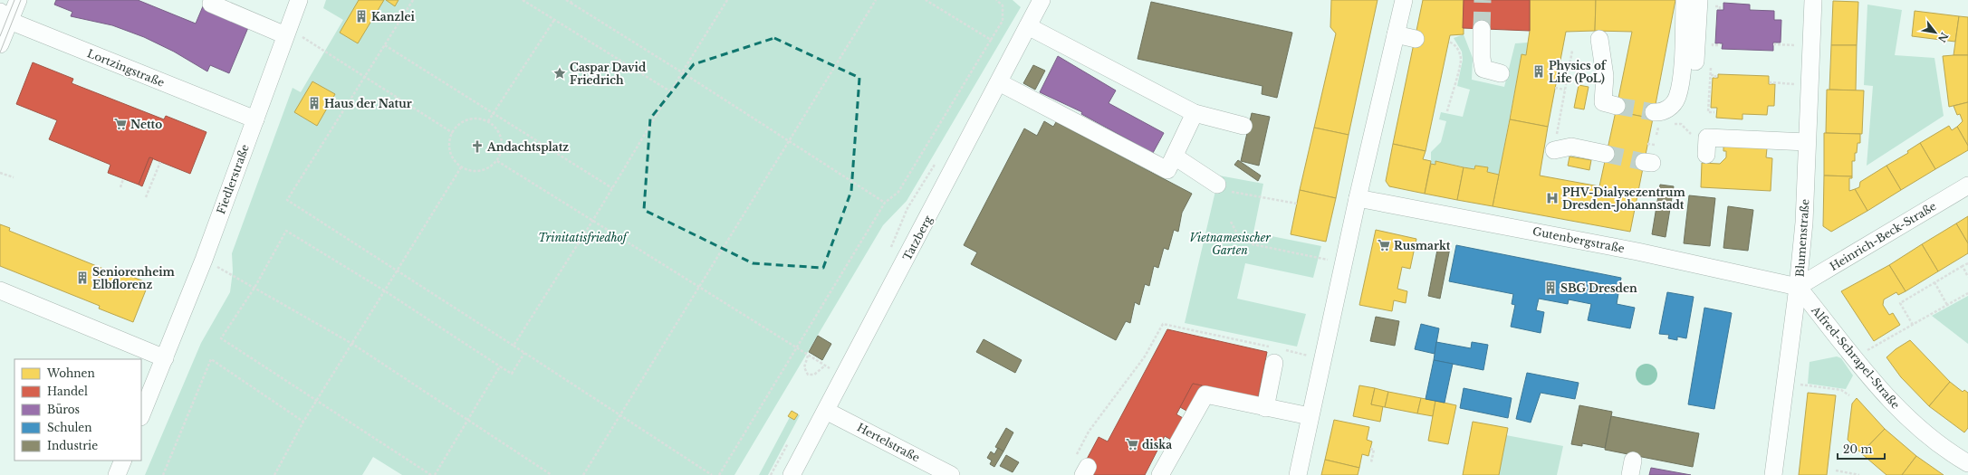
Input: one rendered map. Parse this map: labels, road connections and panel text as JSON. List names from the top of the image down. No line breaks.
{"streets":{"street":["Lortzingstraße","Fiedlerstraße","Heinrich-Beck-Straße","Tatzberg","Blumenstraße","Gutenbergstraße","Alfred-Schrapel-Straße","Hertelstraße"]},"crossings":[["Lortzingstraße","Fiedlerstraße"],["Heinrich-Beck-Straße","Blumenstraße"],["Heinrich-Beck-Straße","Gutenbergstraße"],["Heinrich-Beck-Straße","Alfred-Schrapel-Straße"],["Tatzberg","Hertelstraße"],["Blumenstraße","Gutenbergstraße"],["Blumenstraße","Alfred-Schrapel-Straße"],["Gutenbergstraße","Alfred-Schrapel-Straße"]],"parks":["Trinitatisfriedhof","Vietnamesischer Garten"],"places":{"building":["Kanzlei","Physics of Life (PoL)","Haus der Natur","Seniorenheim Elbflorenz","SBG Dresden"],"place":["Caspar David Friedrich"],"supermarket":["Netto","Rusmarkt","diska"],"church":["Andachtsplatz"],"hospital":["PHV-Dialysezentrum Dresden-Johannstadt"]},"legend":["Wohnen","Handel","Büros","Schulen","Industrie"],"scale_bar":"20 m","north":"bottom right"}
